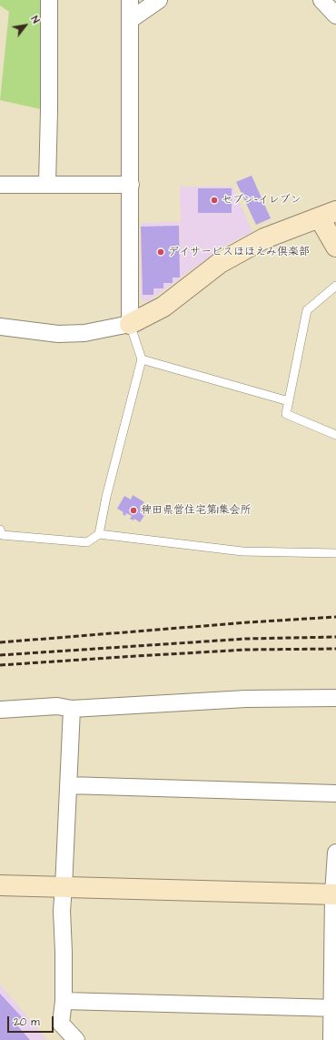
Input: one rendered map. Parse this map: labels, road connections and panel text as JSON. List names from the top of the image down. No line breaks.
{"places":["セブン-イレブン","デイサービスほほえみ倶楽部","稗田県営住宅第1集会所"],"scale_bar":"20 m","north":"top right"}
